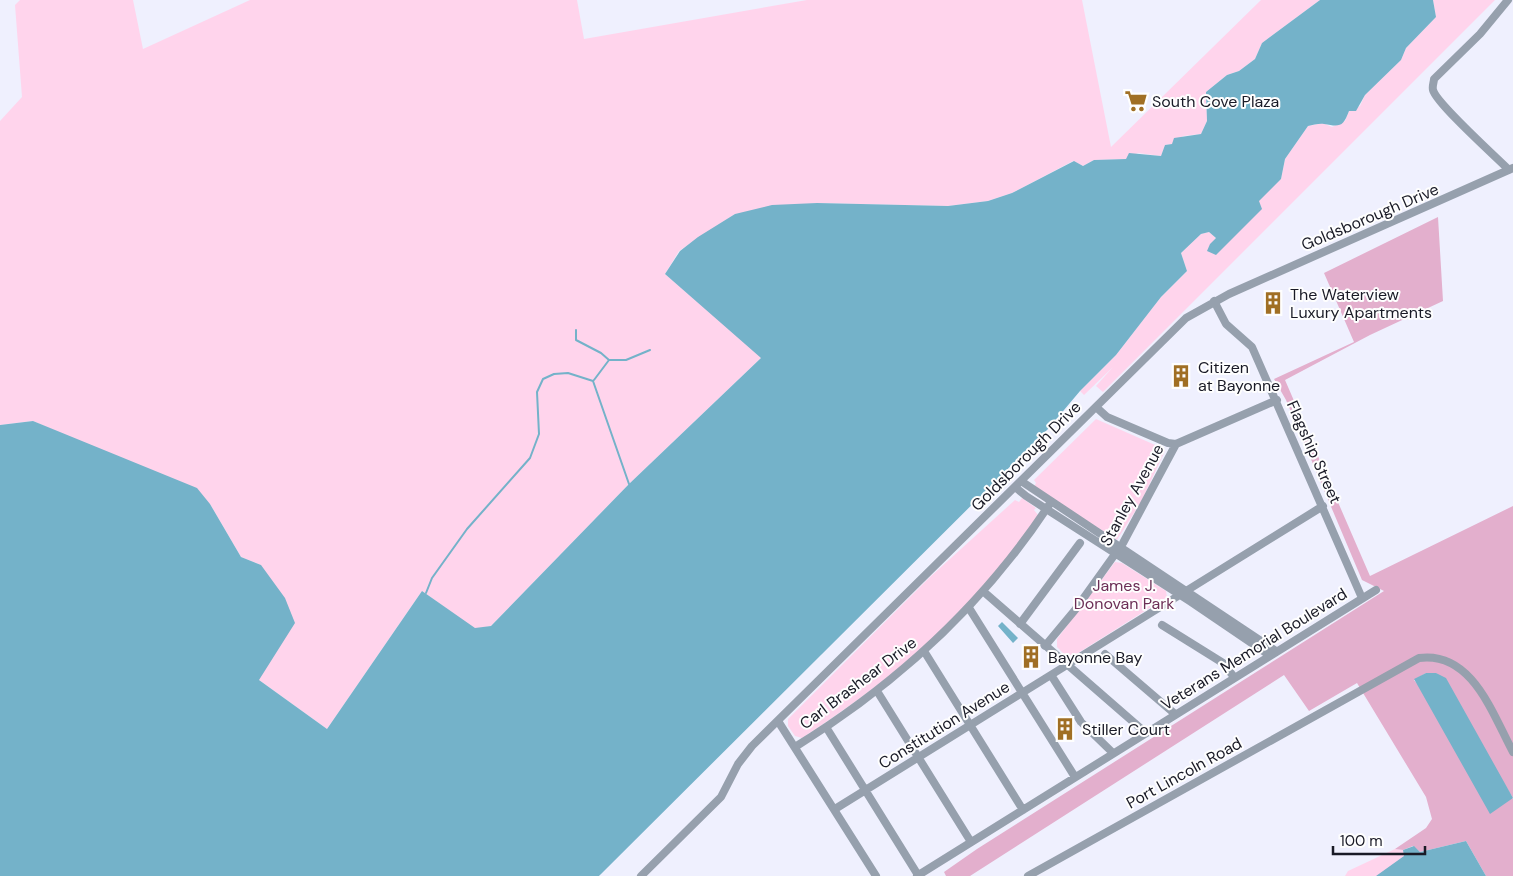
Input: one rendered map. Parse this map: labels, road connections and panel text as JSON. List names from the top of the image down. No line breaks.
{"streets":{"street":["Goldsborough Drive","Flagship Street","Stanley Avenue","Veterans Memorial Boulevard","Carl Brashear Drive","Constitution Avenue","Port Lincoln Road"]},"crossings":[["Goldsborough Drive","Flagship Street"],["Flagship Street","Stanley Avenue"],["Flagship Street","Veterans Memorial Boulevard"],["Flagship Street","Constitution Avenue"]],"parks":["James J. Donovan Park"],"places":{"supermarket":["South Cove Plaza"],"building":["The Waterview Luxury Apartments","Citizen at Bayonne","Bayonne Bay","Stiller Court"]},"scale_bar":"100 m"}
